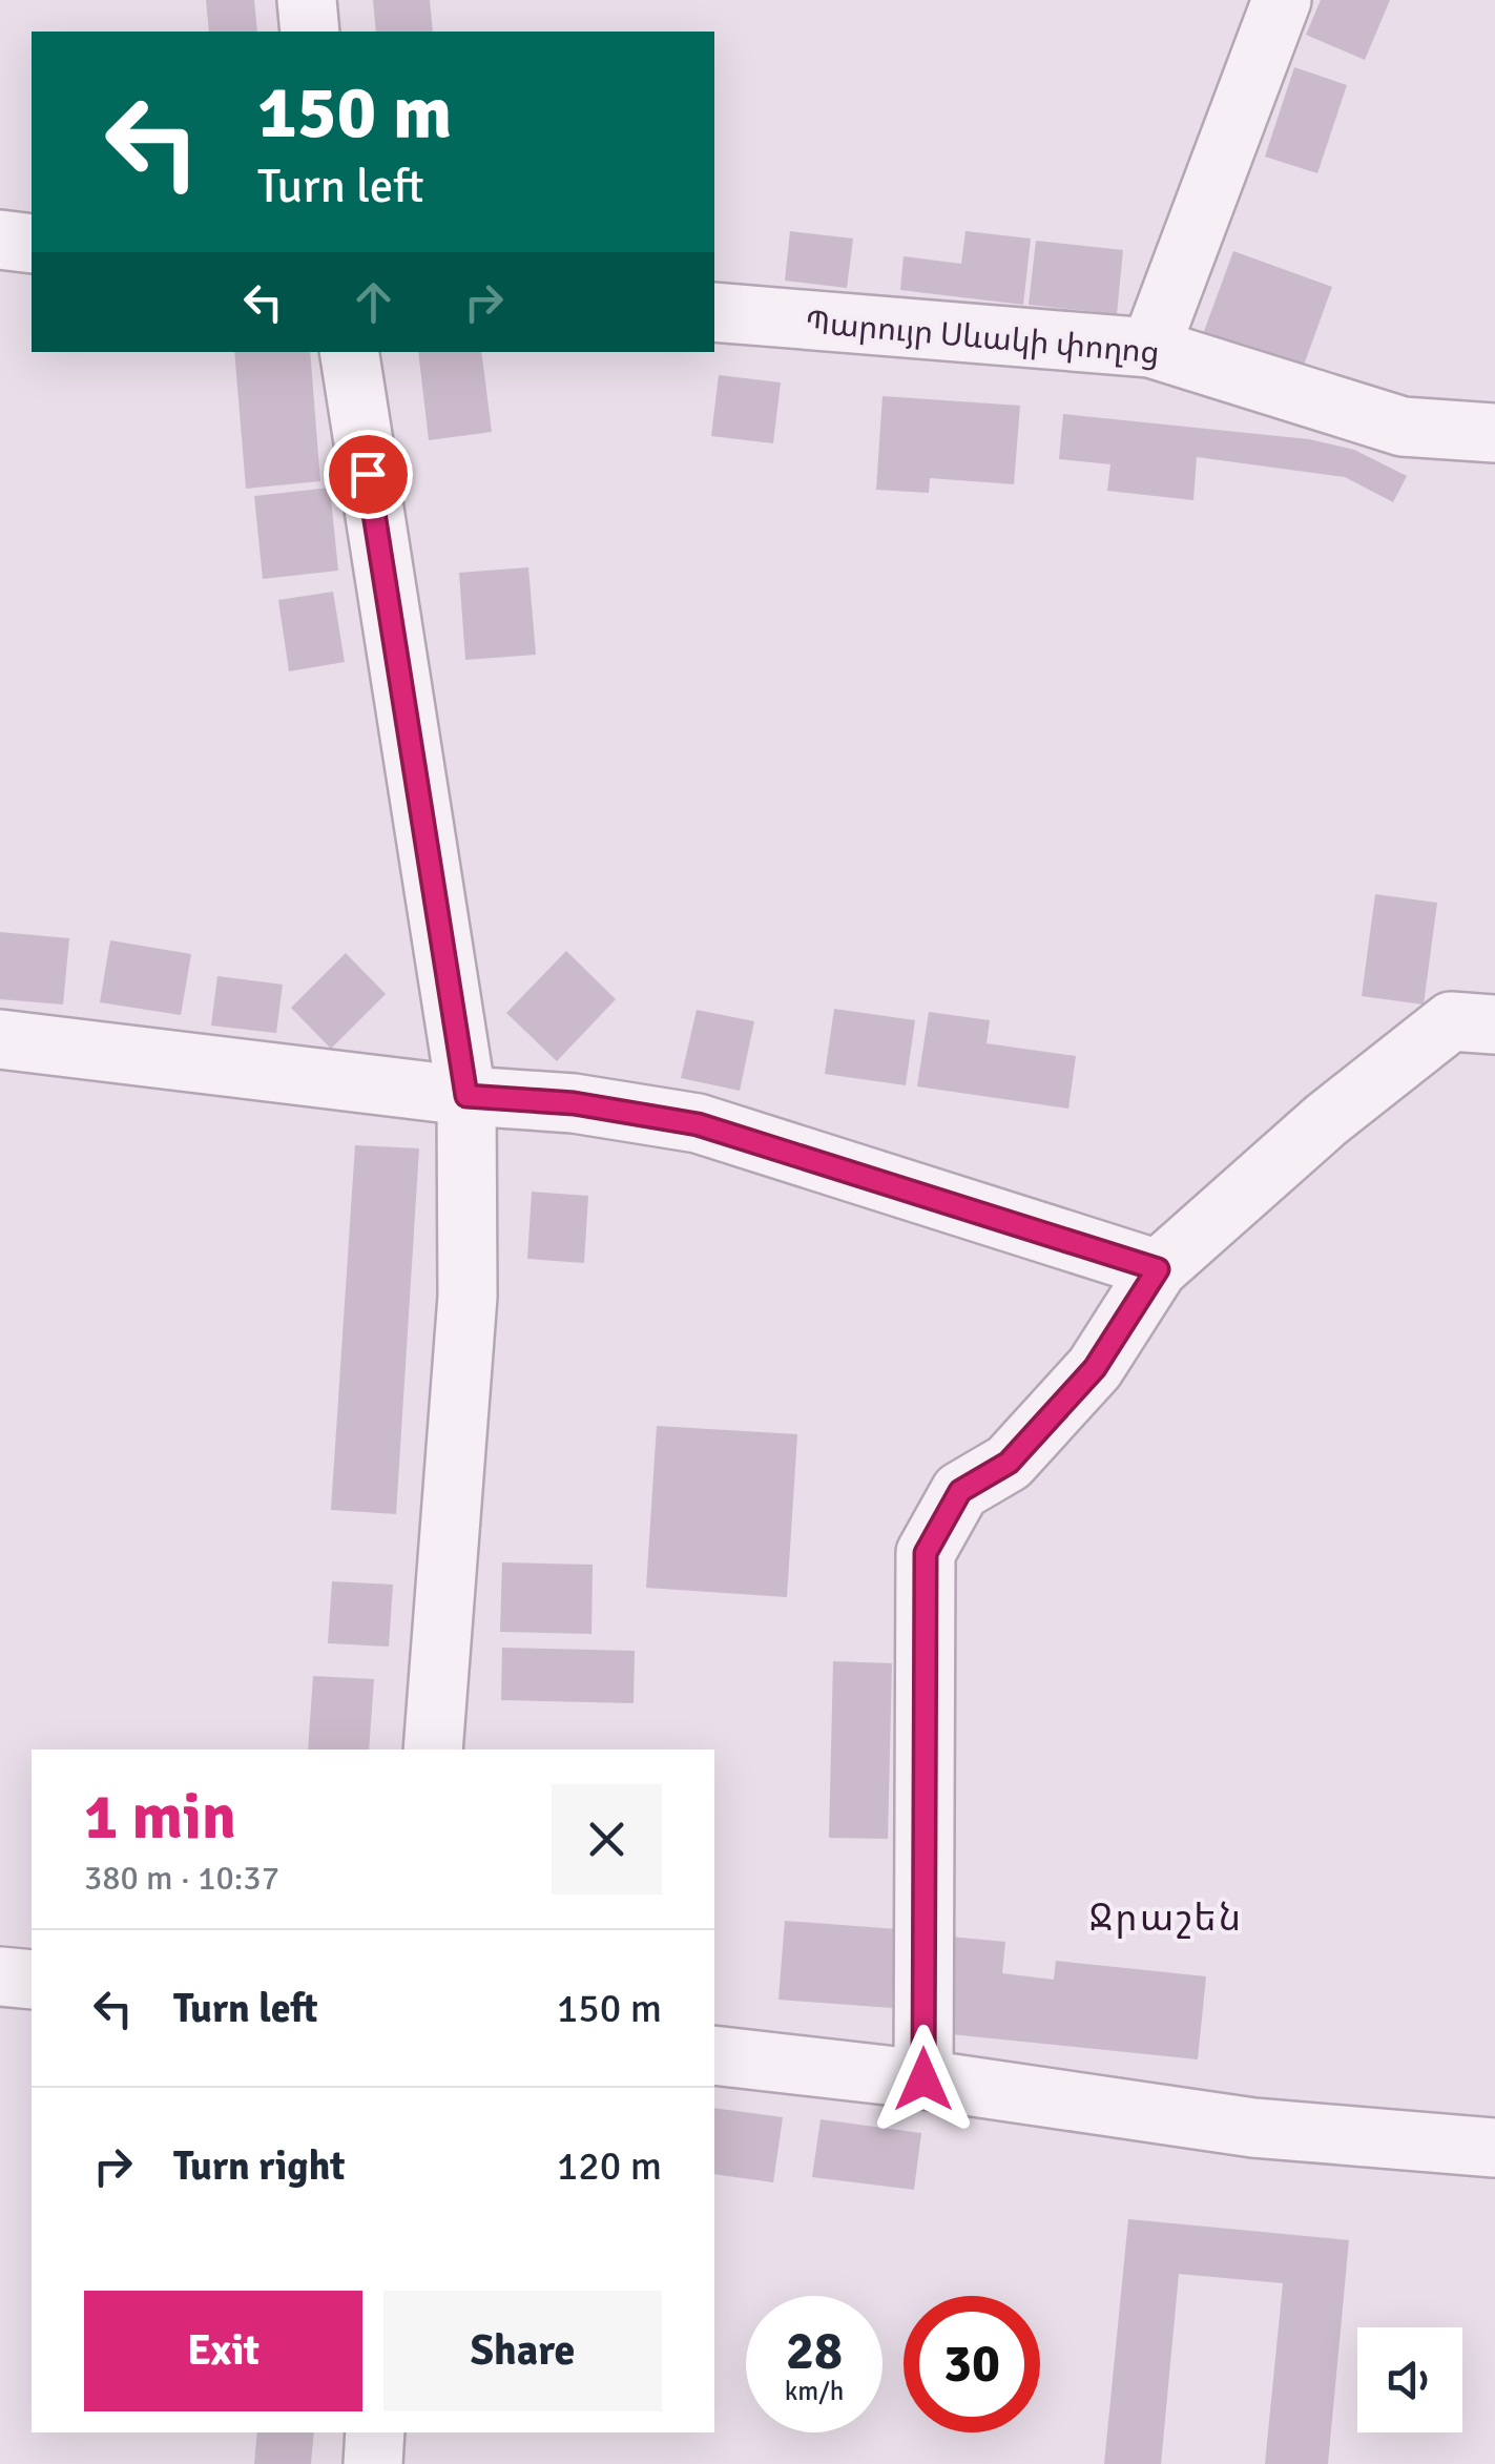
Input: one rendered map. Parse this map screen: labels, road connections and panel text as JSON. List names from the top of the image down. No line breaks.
{"streets":{"street":["Պարույր Սևակի փողոց"]},"districts":["Ջրաշեն"],"page":{"turn":["150 m","Turn left"],"heading":["1 min","380 m · 10:37"],"list":[{"name":"Turn left","value":"150 m"},{"name":"Turn right","value":"120 m"}],"buttons":["Exit","Share"],"speed":"28 km/h","limit":"30"}}
